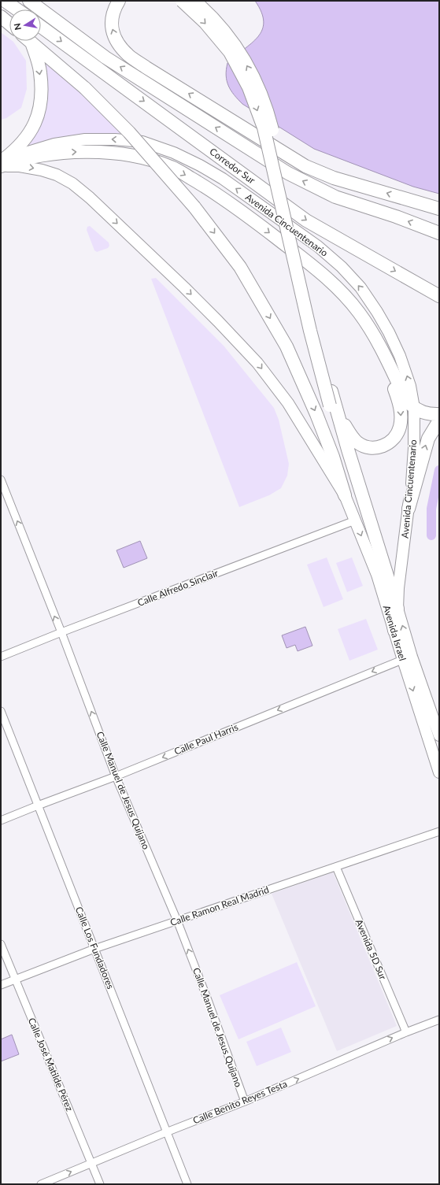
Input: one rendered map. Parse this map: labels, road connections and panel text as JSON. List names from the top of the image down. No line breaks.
{"streets":{"highway":["Corredor Sur"],"main road":["Avenida Cincuentenario","Avenida Israel"],"street":["Calle Alfredo Sinclair","Calle Paul Harris","Calle Manuel de Jesus Quijano","Calle Ramon Real Madrid","Calle Los Fundadores","Avenida 5D Sur","Calle José Matilde Pérez","Calle Benito Reyes Testa"]},"crossings":[["Avenida Cincuentenario","Avenida Israel"],["Avenida Cincuentenario","Calle Paul Harris"],["Calle Alfredo Sinclair","Avenida Israel"],["Calle Alfredo Sinclair","Calle Manuel de Jesus Quijano"],["Avenida Israel","Calle Paul Harris"],["Calle Paul Harris","Calle Manuel de Jesus Quijano"],["Calle Paul Harris","Calle Los Fundadores"],["Calle Manuel de Jesus Quijano","Calle Ramon Real Madrid"],["Calle Manuel de Jesus Quijano","Calle Benito Reyes Testa"],["Calle Ramon Real Madrid","Calle Los Fundadores"],["Calle Ramon Real Madrid","Avenida 5D Sur"],["Calle Ramon Real Madrid","Calle José Matilde Pérez"],["Calle Los Fundadores","Calle Benito Reyes Testa"],["Avenida 5D Sur","Calle Benito Reyes Testa"],["Calle José Matilde Pérez","Calle Benito Reyes Testa"]],"one_way":["Avenida Cincuentenario","Calle Paul Harris","Calle Manuel de Jesus Quijano","Calle Benito Reyes Testa"],"north":"left"}
